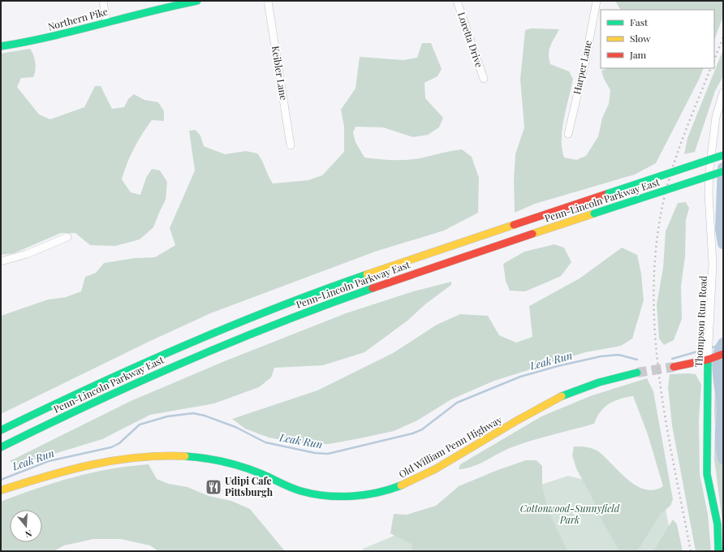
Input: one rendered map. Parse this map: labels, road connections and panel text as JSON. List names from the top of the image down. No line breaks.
{"streets":{"main road":["Northern Pike","Penn-Lincoln Parkway East","Thompson Run Road","Old William Penn Highway"],"street":["Loretta Drive","Harper Lane","Keibler Lane"]},"water":["Leak Run"],"parks":["Cottonwood-Sunnyfield Park"],"places":{"restaurant":["Udipi Cafe Pittsburgh"]},"legend":["Fast","Slow","Jam"],"north":"bottom"}
